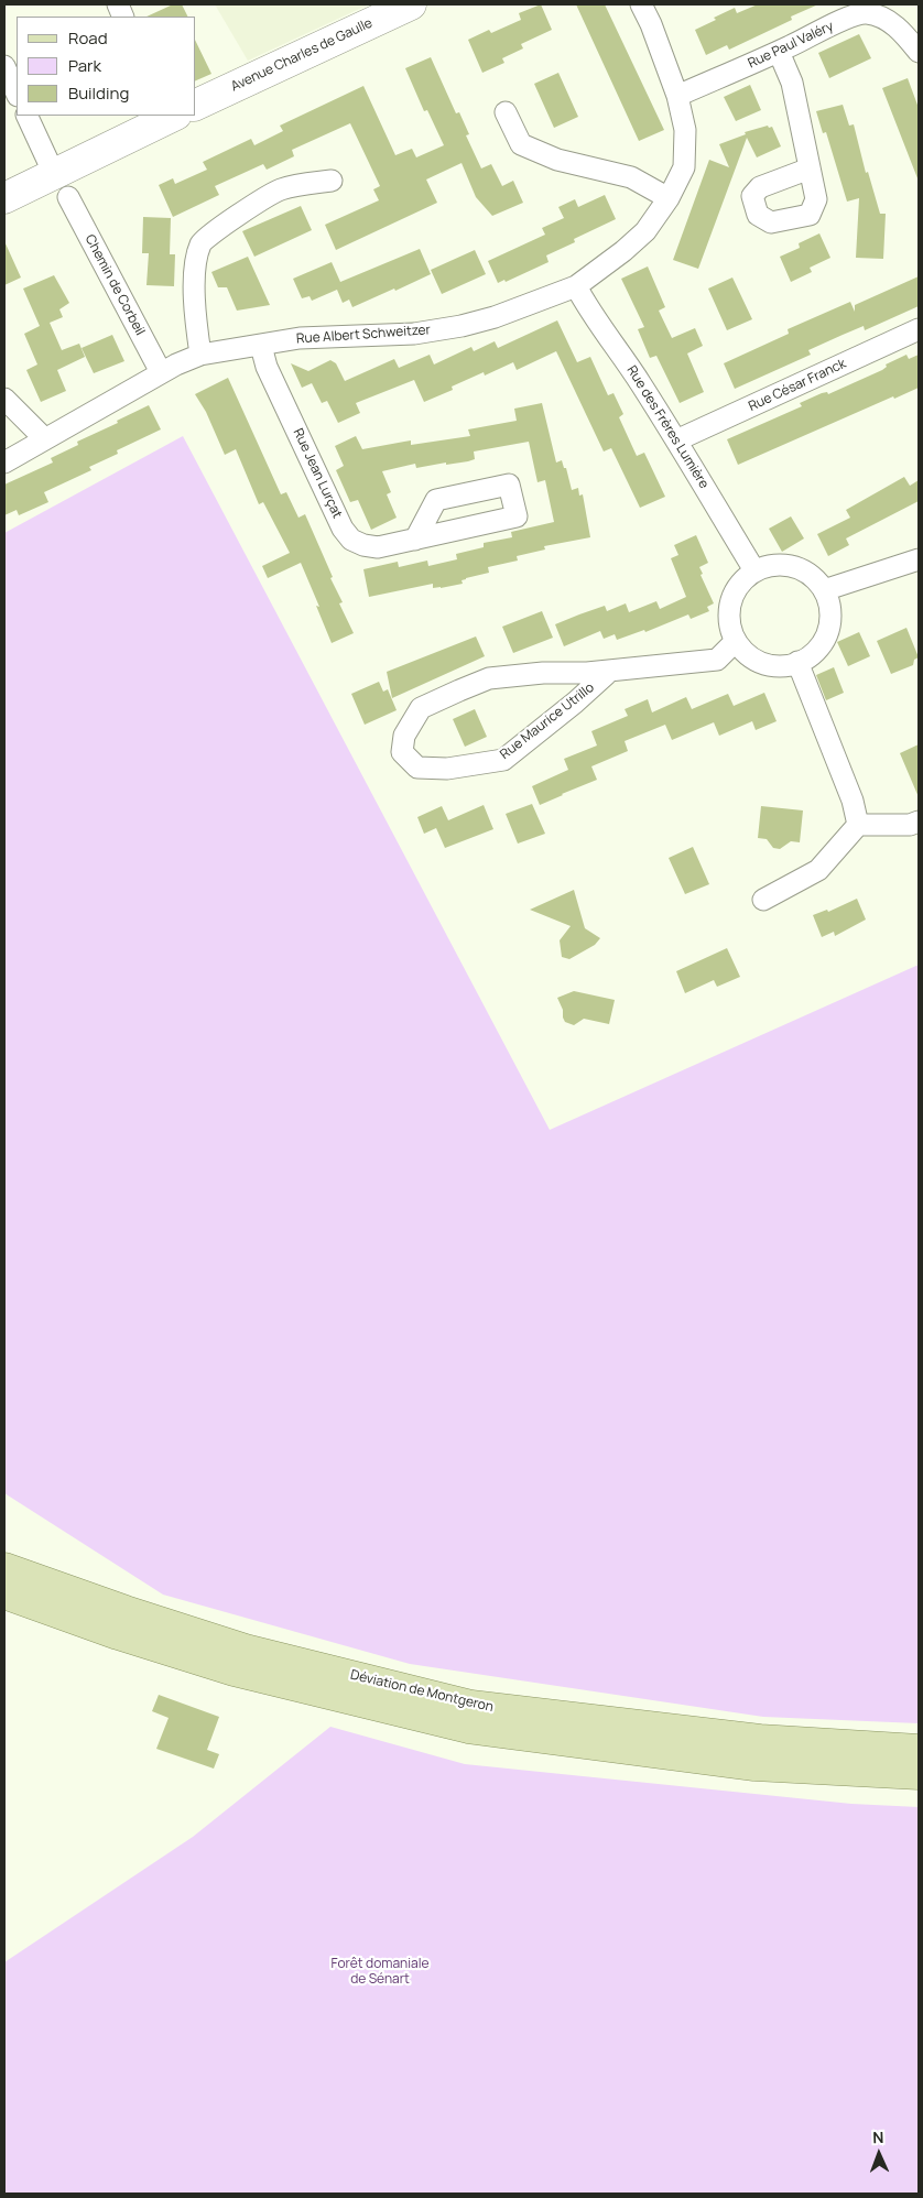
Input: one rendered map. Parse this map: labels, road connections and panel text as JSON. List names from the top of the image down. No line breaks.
{"streets":{"main road":["Avenue Charles de Gaulle","Déviation de Montgeron"],"street":["Rue Paul Valéry","Chemin de Corbeil","Rue Albert Schweitzer","Rue César Franck","Rue des Frères Lumière","Rue Jean Lurçat","Rue Maurice Utrillo"]},"crossings":[["Rue Paul Valéry","Rue Albert Schweitzer"],["Chemin de Corbeil","Rue Albert Schweitzer"],["Rue Albert Schweitzer","Rue des Frères Lumière"],["Rue Albert Schweitzer","Rue Jean Lurçat"],["Rue César Franck","Rue des Frères Lumière"],["Rue des Frères Lumière","Rue Maurice Utrillo"]],"parks":["Forêt domaniale de Sénart"],"legend":["Road","Park","Building"],"north":"top"}
